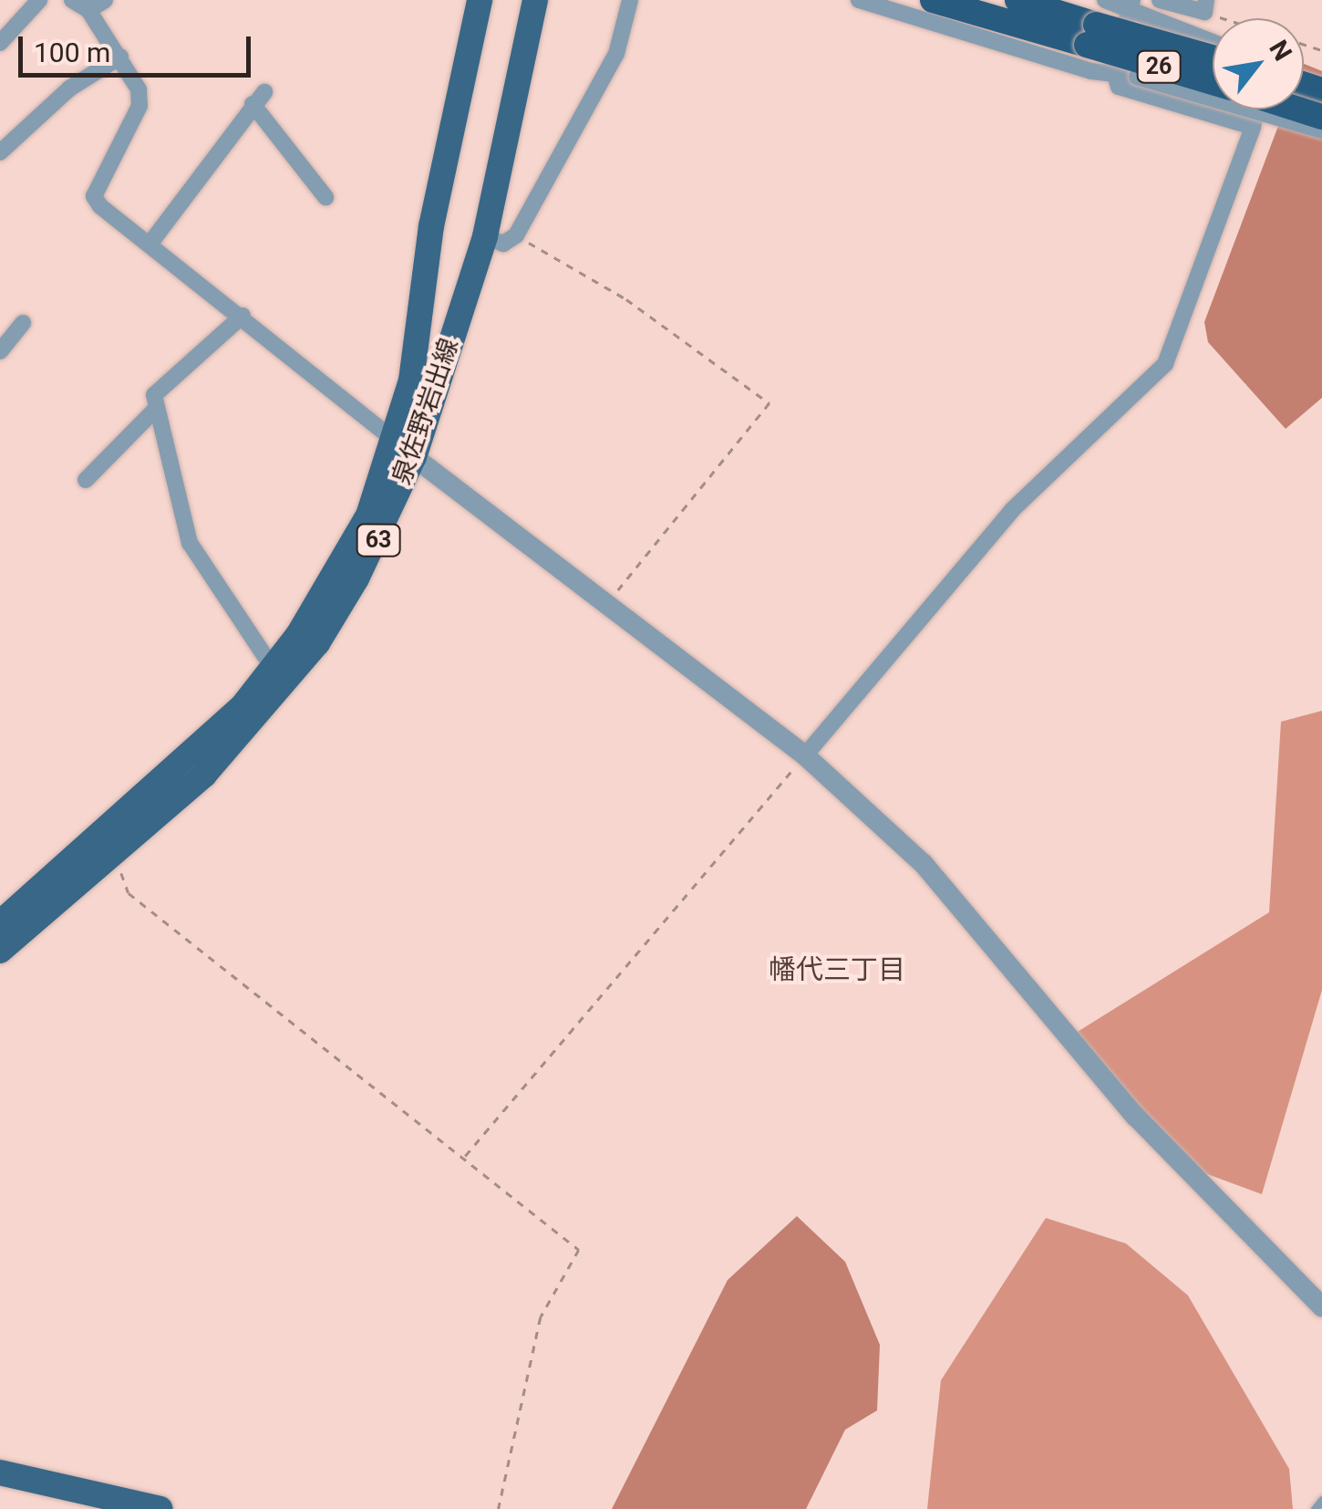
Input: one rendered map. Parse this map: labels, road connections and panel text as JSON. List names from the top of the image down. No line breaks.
{"streets":{"highway":["26"],"main road":["泉佐野岩出線","63"]},"districts":["幡代三丁目"],"scale_bar":"100 m","north":"top right"}
